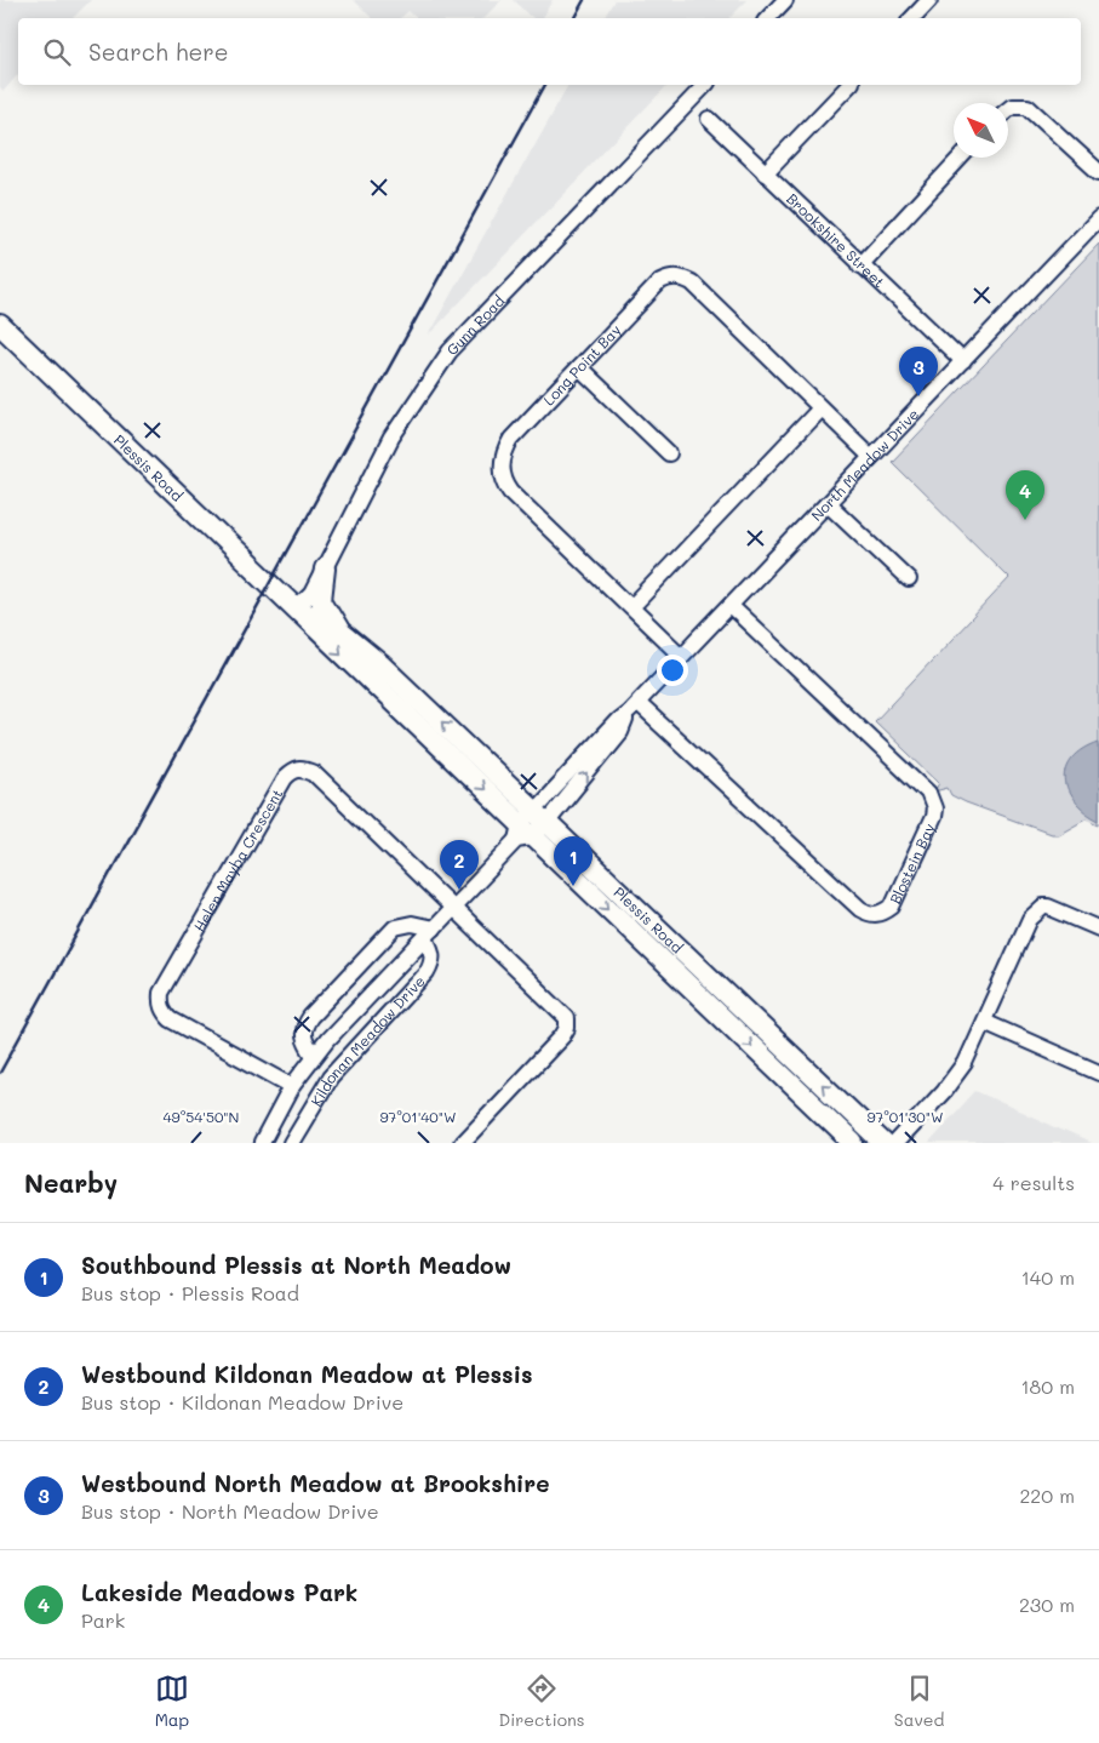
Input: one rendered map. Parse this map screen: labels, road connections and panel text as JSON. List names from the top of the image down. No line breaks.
{"streets":{"main road":["Plessis Road"],"street":["Brookshire Street","Gunn Road","Long Point Bay","North Meadow Drive","Helen Mayba Crescent","Blostein Bay","Kildonan Meadow Drive"]},"crossings":[["Brookshire Street","North Meadow Drive"],["Gunn Road","Plessis Road"],["Long Point Bay","North Meadow Drive"],["North Meadow Drive","Plessis Road"],["North Meadow Drive","Blostein Bay"],["North Meadow Drive","Kildonan Meadow Drive"],["Plessis Road","Kildonan Meadow Drive"],["Helen Mayba Crescent","Kildonan Meadow Drive"]],"north":"top left","page":{"search":"Search here","pins":["3","4","1","2"],"heading":["Nearby","4 results"],"list":[{"mark":"1","name":"Southbound Plessis at North Meadow","note":"Bus stop · Plessis Road","value":"140 m"},{"mark":"2","name":"Westbound Kildonan Meadow at Plessis","note":"Bus stop · Kildonan Meadow Drive","value":"180 m"},{"mark":"3","name":"Westbound North Meadow at Brookshire","note":"Bus stop · North Meadow Drive","value":"220 m"},{"mark":"4","name":"Lakeside Meadows Park","note":"Park","value":"230 m"}],"nav":["Map","Directions","Saved"]},"coordinates":["49°54'50\"N","97°01'40\"W","97°01'30\"W"]}
